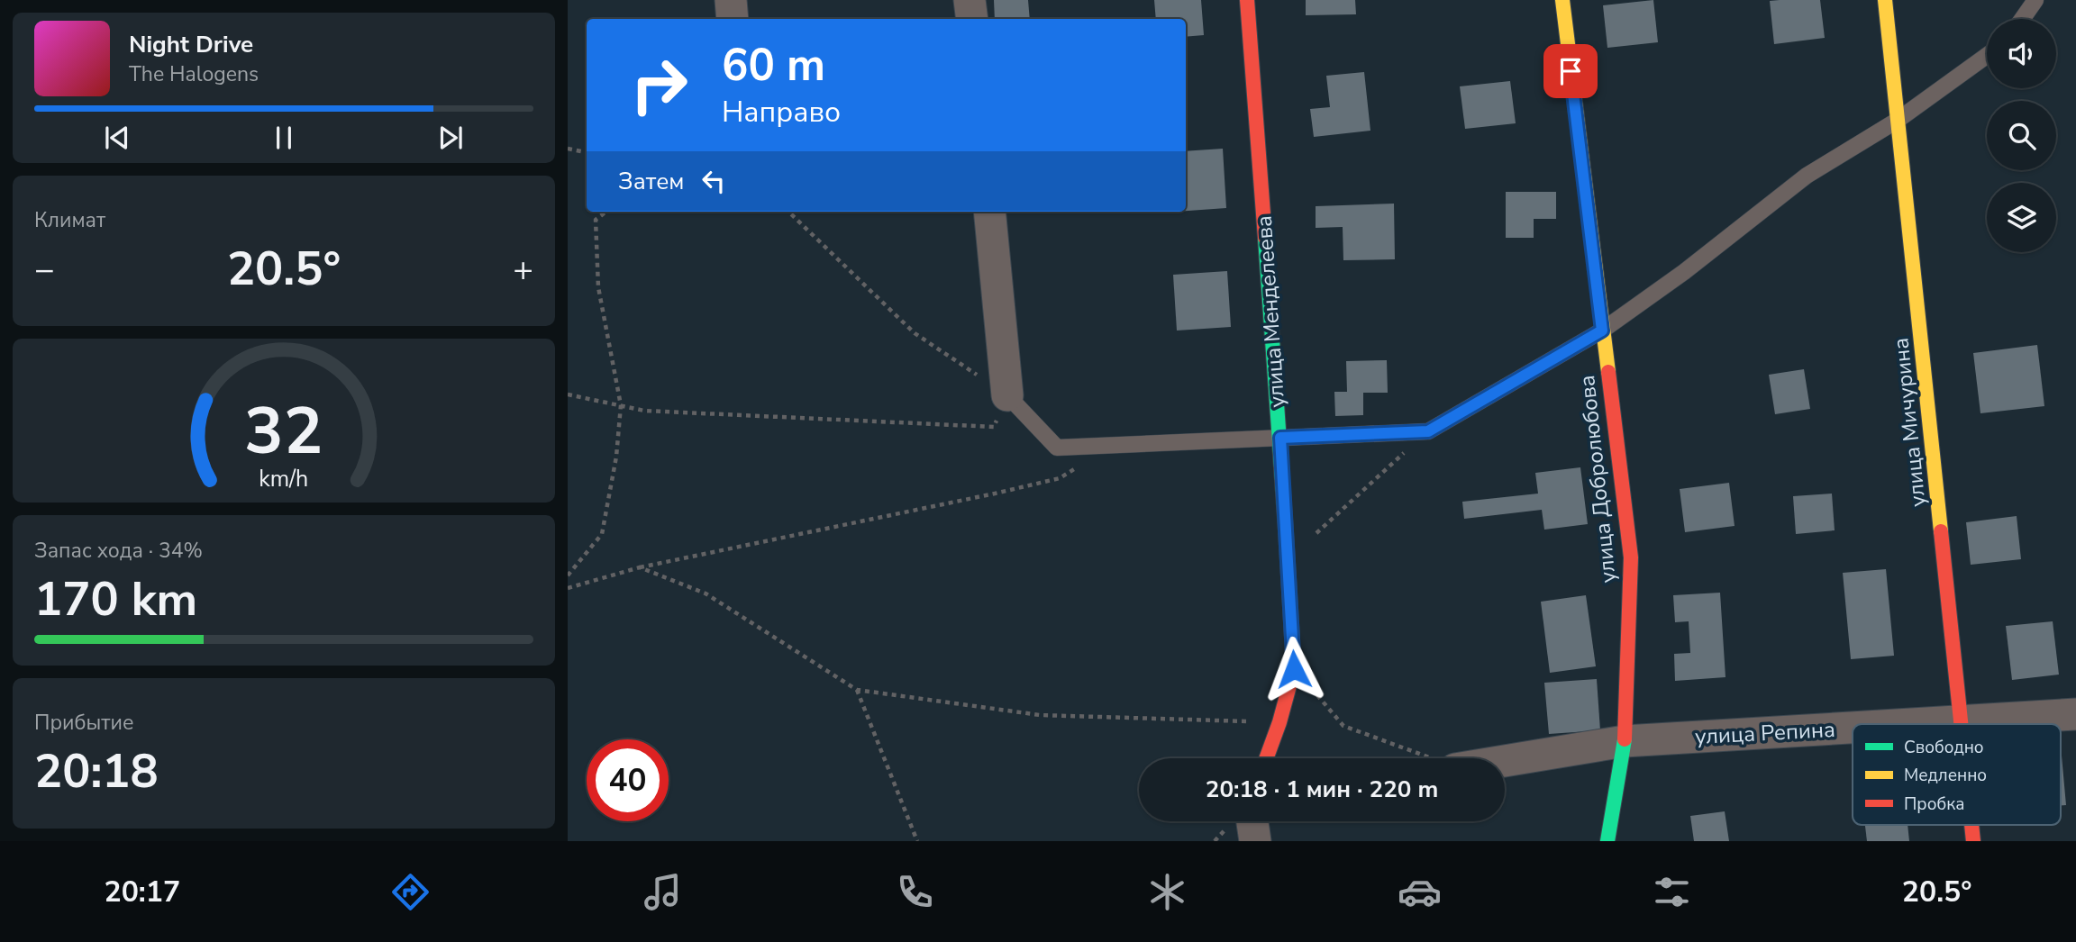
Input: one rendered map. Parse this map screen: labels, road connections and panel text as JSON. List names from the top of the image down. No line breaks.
{"streets":{"street":["улица Менделеева","улица Мичурина","улица Добролюбова","улица Репина"]},"crossings":[["улица Мичурина","улица Репина"],["улица Добролюбова","улица Репина"]],"legend":["Свободно","Медленно","Пробка"],"page":{"turn":["60 m","Направо"],"song":["Night Drive","The Halogens"],"then":"Затем","tile":["Климат",["Запас хода · 34%","170 km"],["Прибытие","20:18"]],"heat":["−","20.5°","+"],"limit":"40","trip":"20:18 · 1 мин · 220 m","tabs":["20:17","20.5°"],"gauge":["32","km/h"]}}
